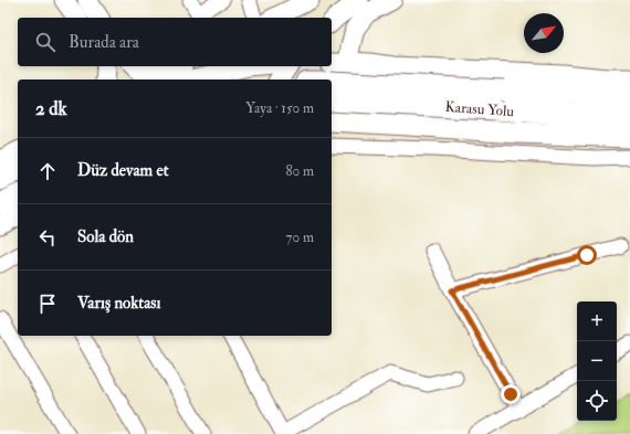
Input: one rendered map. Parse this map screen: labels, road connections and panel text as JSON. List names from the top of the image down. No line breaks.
{"streets":{"highway":["Karasu Yolu"]},"north":"top right","page":{"search":"Burada ara","heading":["2 dk","Yaya · 150 m"],"list":[["Düz devam et","80 m"],["Sola dön","70 m"],"Varış noktası"],"map_buttons":["+","−"]}}
